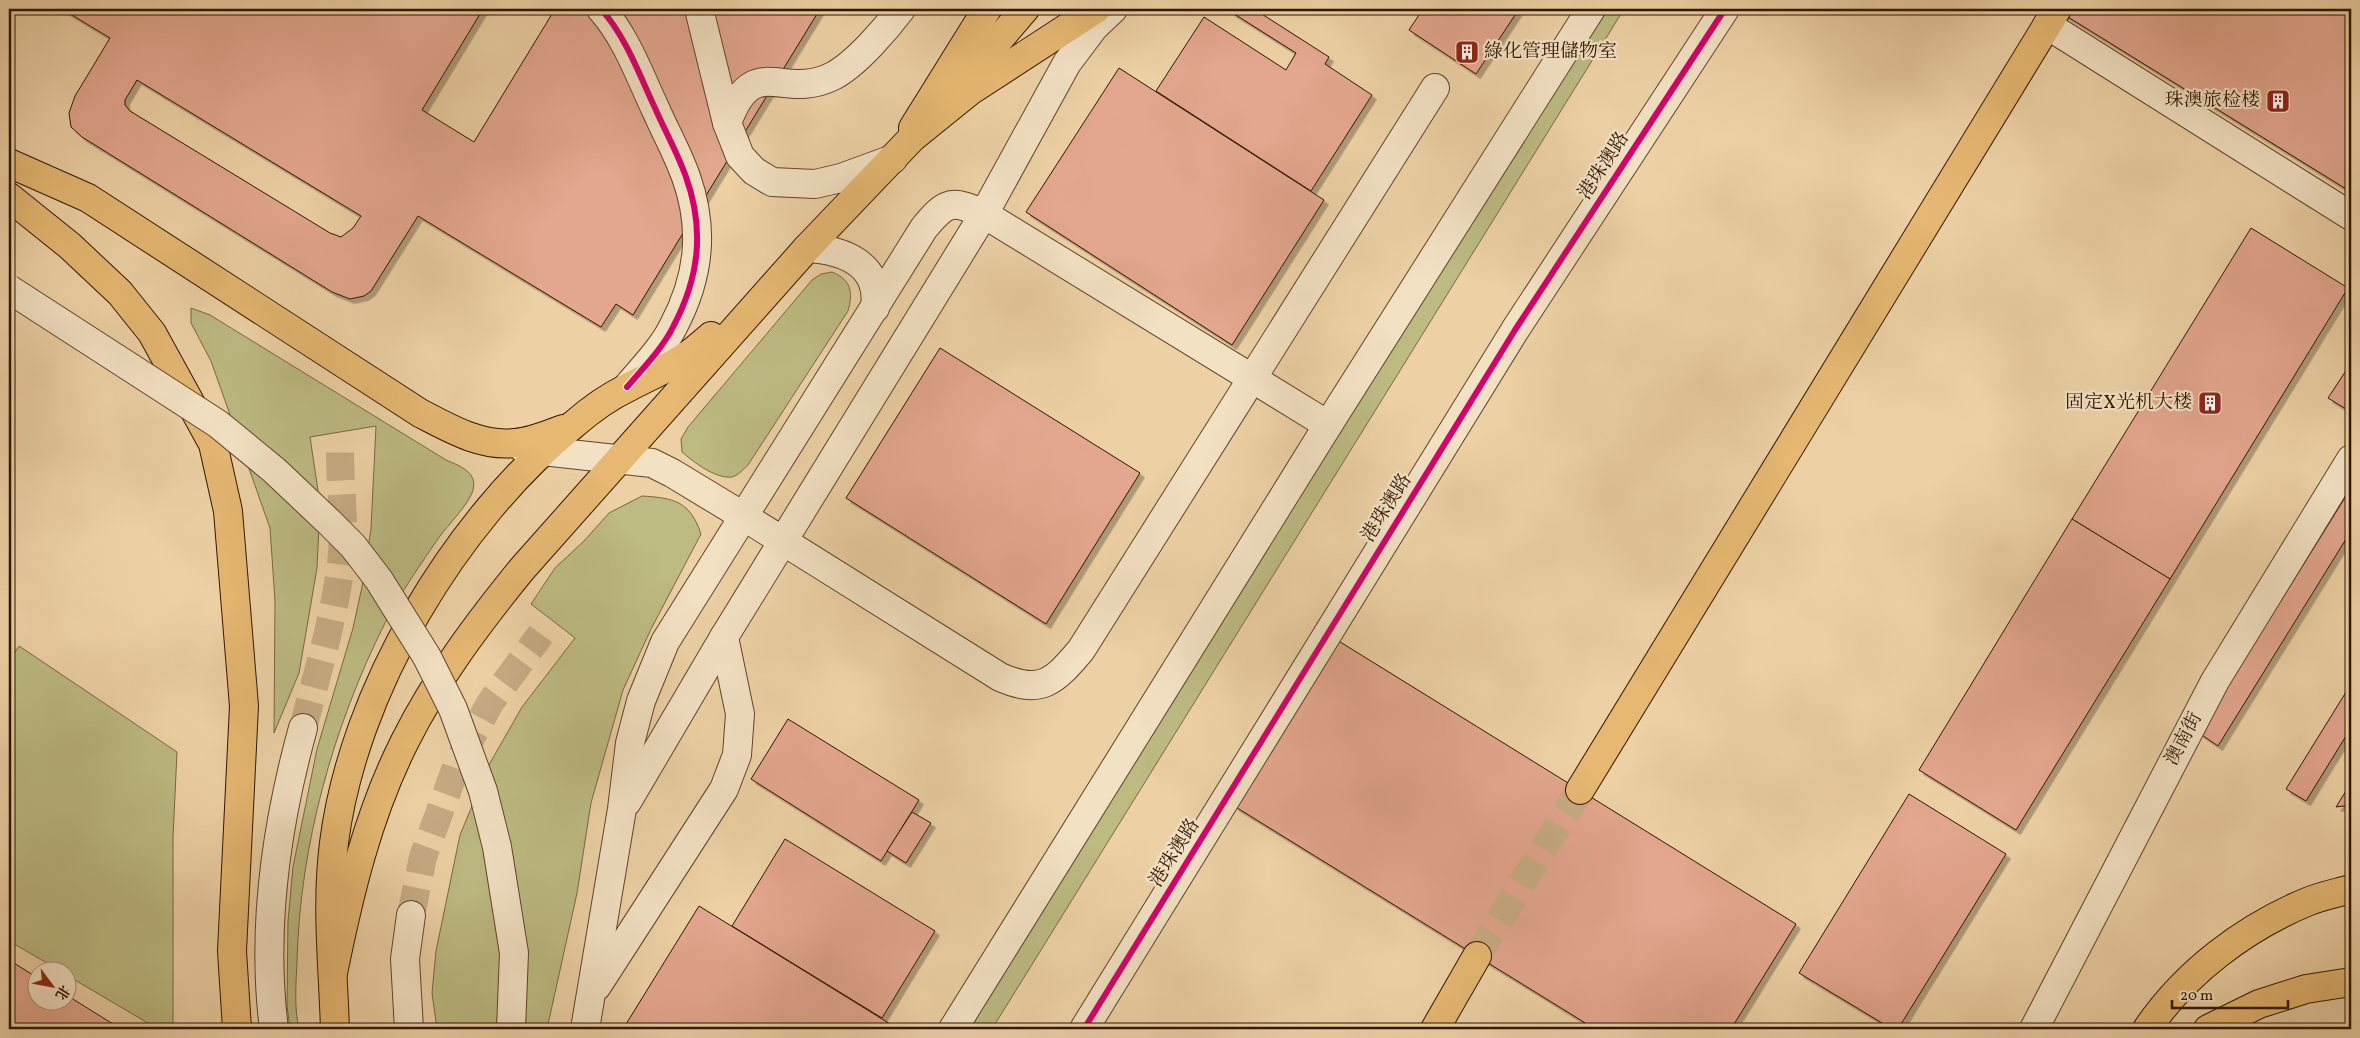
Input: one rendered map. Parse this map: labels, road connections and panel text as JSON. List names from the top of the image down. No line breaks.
{"streets":{"street":["港珠澳路","澳南街"]},"places":{"building":["綠化管理儲物室","珠澳旅检楼","固定X光机大楼"]},"scale_bar":"20 m","north":"bottom right"}
